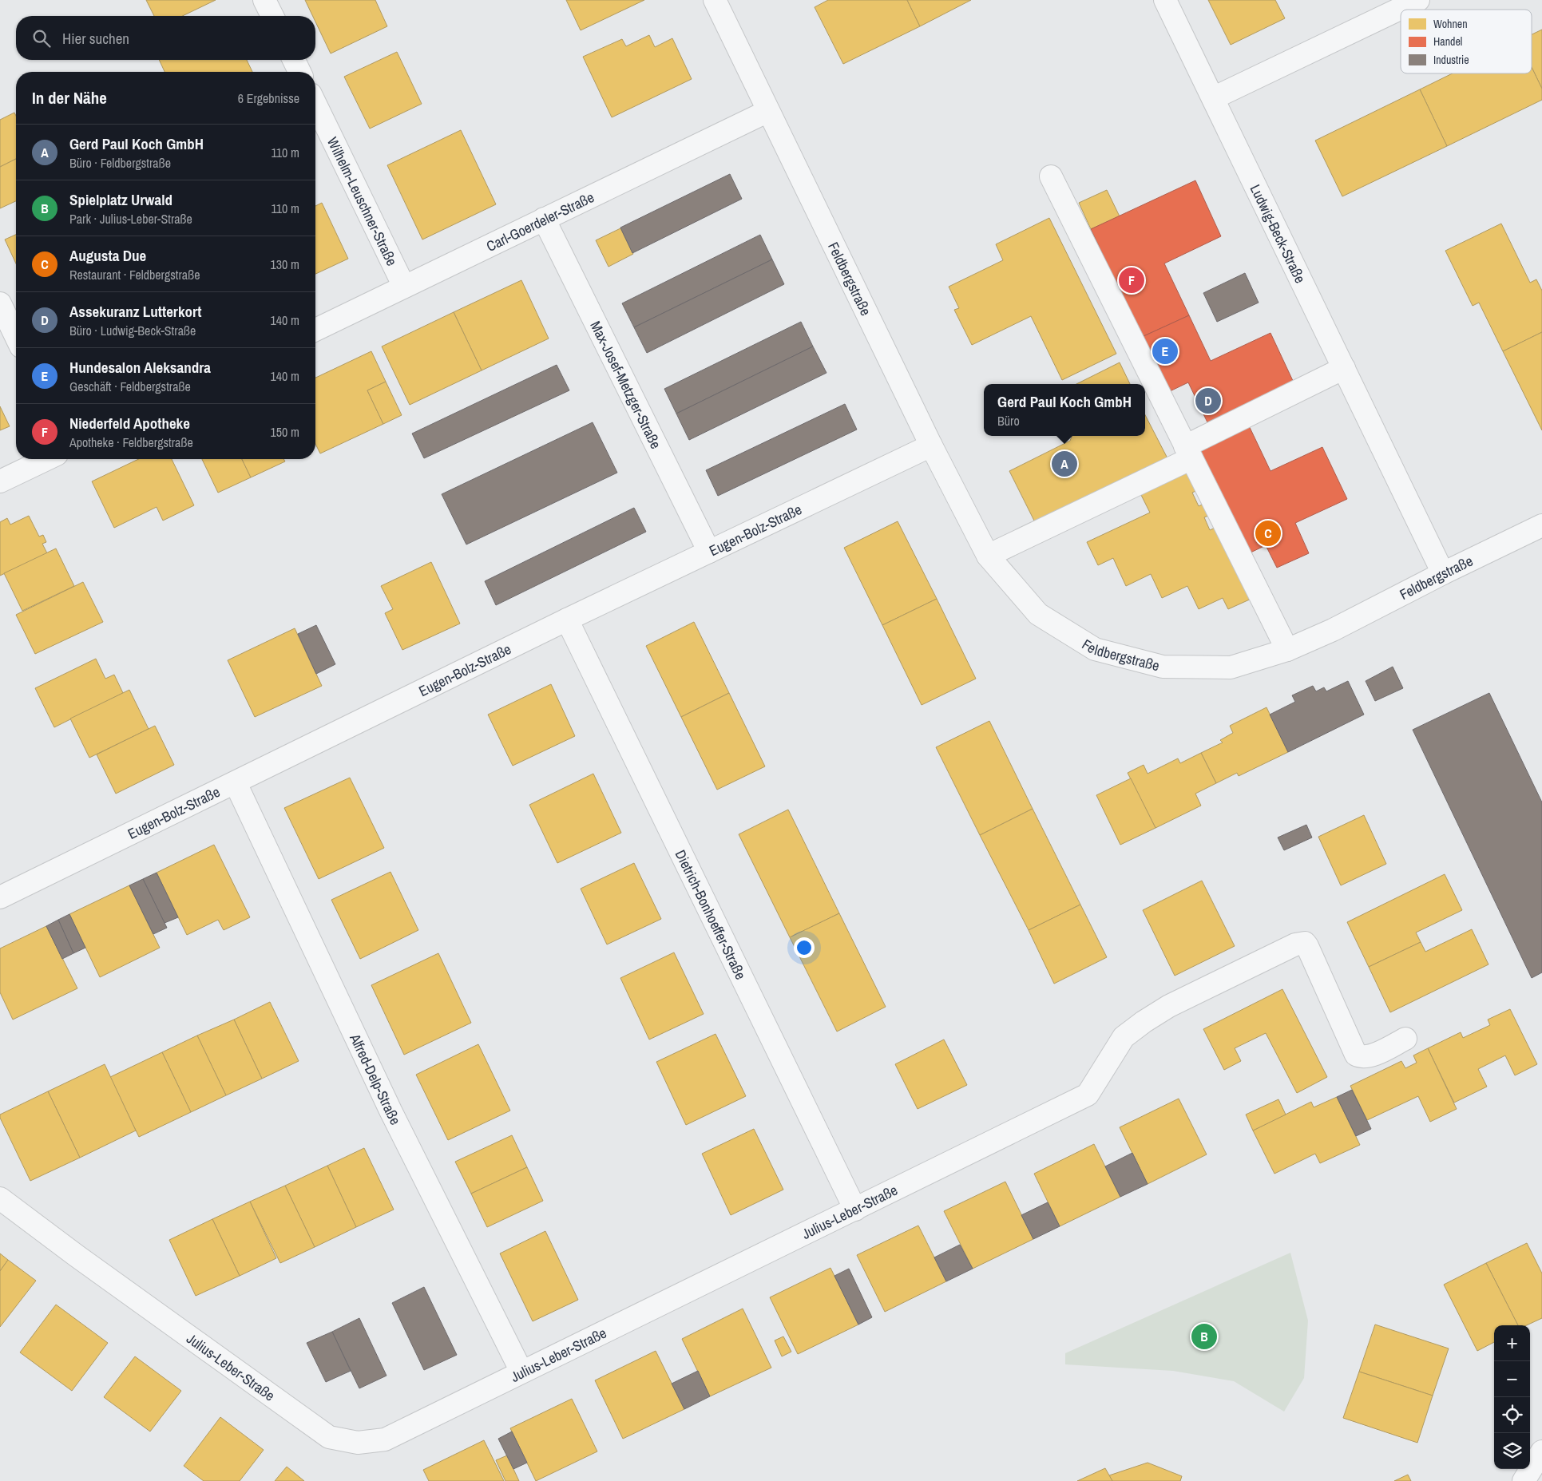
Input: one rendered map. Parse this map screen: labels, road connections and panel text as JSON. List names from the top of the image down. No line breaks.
{"streets":{"street":["Wilhelm-Leuschner-Straße","Carl-Goerdeler-Straße","Ludwig-Beck-Straße","Feldbergstraße","Max-Josef-Metzger-Straße","Eugen-Bolz-Straße","Dietrich-Bonhoeffer-Straße","Alfred-Delp-Straße","Julius-Leber-Straße"]},"crossings":[["Wilhelm-Leuschner-Straße","Carl-Goerdeler-Straße"],["Carl-Goerdeler-Straße","Feldbergstraße"],["Carl-Goerdeler-Straße","Max-Josef-Metzger-Straße"],["Ludwig-Beck-Straße","Feldbergstraße"],["Feldbergstraße","Eugen-Bolz-Straße"],["Max-Josef-Metzger-Straße","Eugen-Bolz-Straße"],["Eugen-Bolz-Straße","Dietrich-Bonhoeffer-Straße"],["Eugen-Bolz-Straße","Alfred-Delp-Straße"],["Dietrich-Bonhoeffer-Straße","Julius-Leber-Straße"],["Alfred-Delp-Straße","Julius-Leber-Straße"]],"legend":["Wohnen","Handel","Industrie"],"page":{"search":"Hier suchen","heading":["In der Nähe","6 Ergebnisse"],"list":[{"mark":"A","name":"Gerd Paul Koch GmbH","note":"Büro · Feldbergstraße","value":"110 m"},{"mark":"B","name":"Spielplatz Urwald","note":"Park · Julius-Leber-Straße","value":"110 m"},{"mark":"C","name":"Augusta Due","note":"Restaurant · Feldbergstraße","value":"130 m"},{"mark":"D","name":"Assekuranz Lutterkort","note":"Büro · Ludwig-Beck-Straße","value":"140 m"},{"mark":"E","name":"Hundesalon Aleksandra","note":"Geschäft · Feldbergstraße","value":"140 m"},{"mark":"F","name":"Niederfeld Apotheke","note":"Apotheke · Feldbergstraße","value":"150 m"}],"pins":["F","E","D","A","C","B"],"popup":["Gerd Paul Koch GmbH","Büro"],"map_buttons":["+","−"]}}
